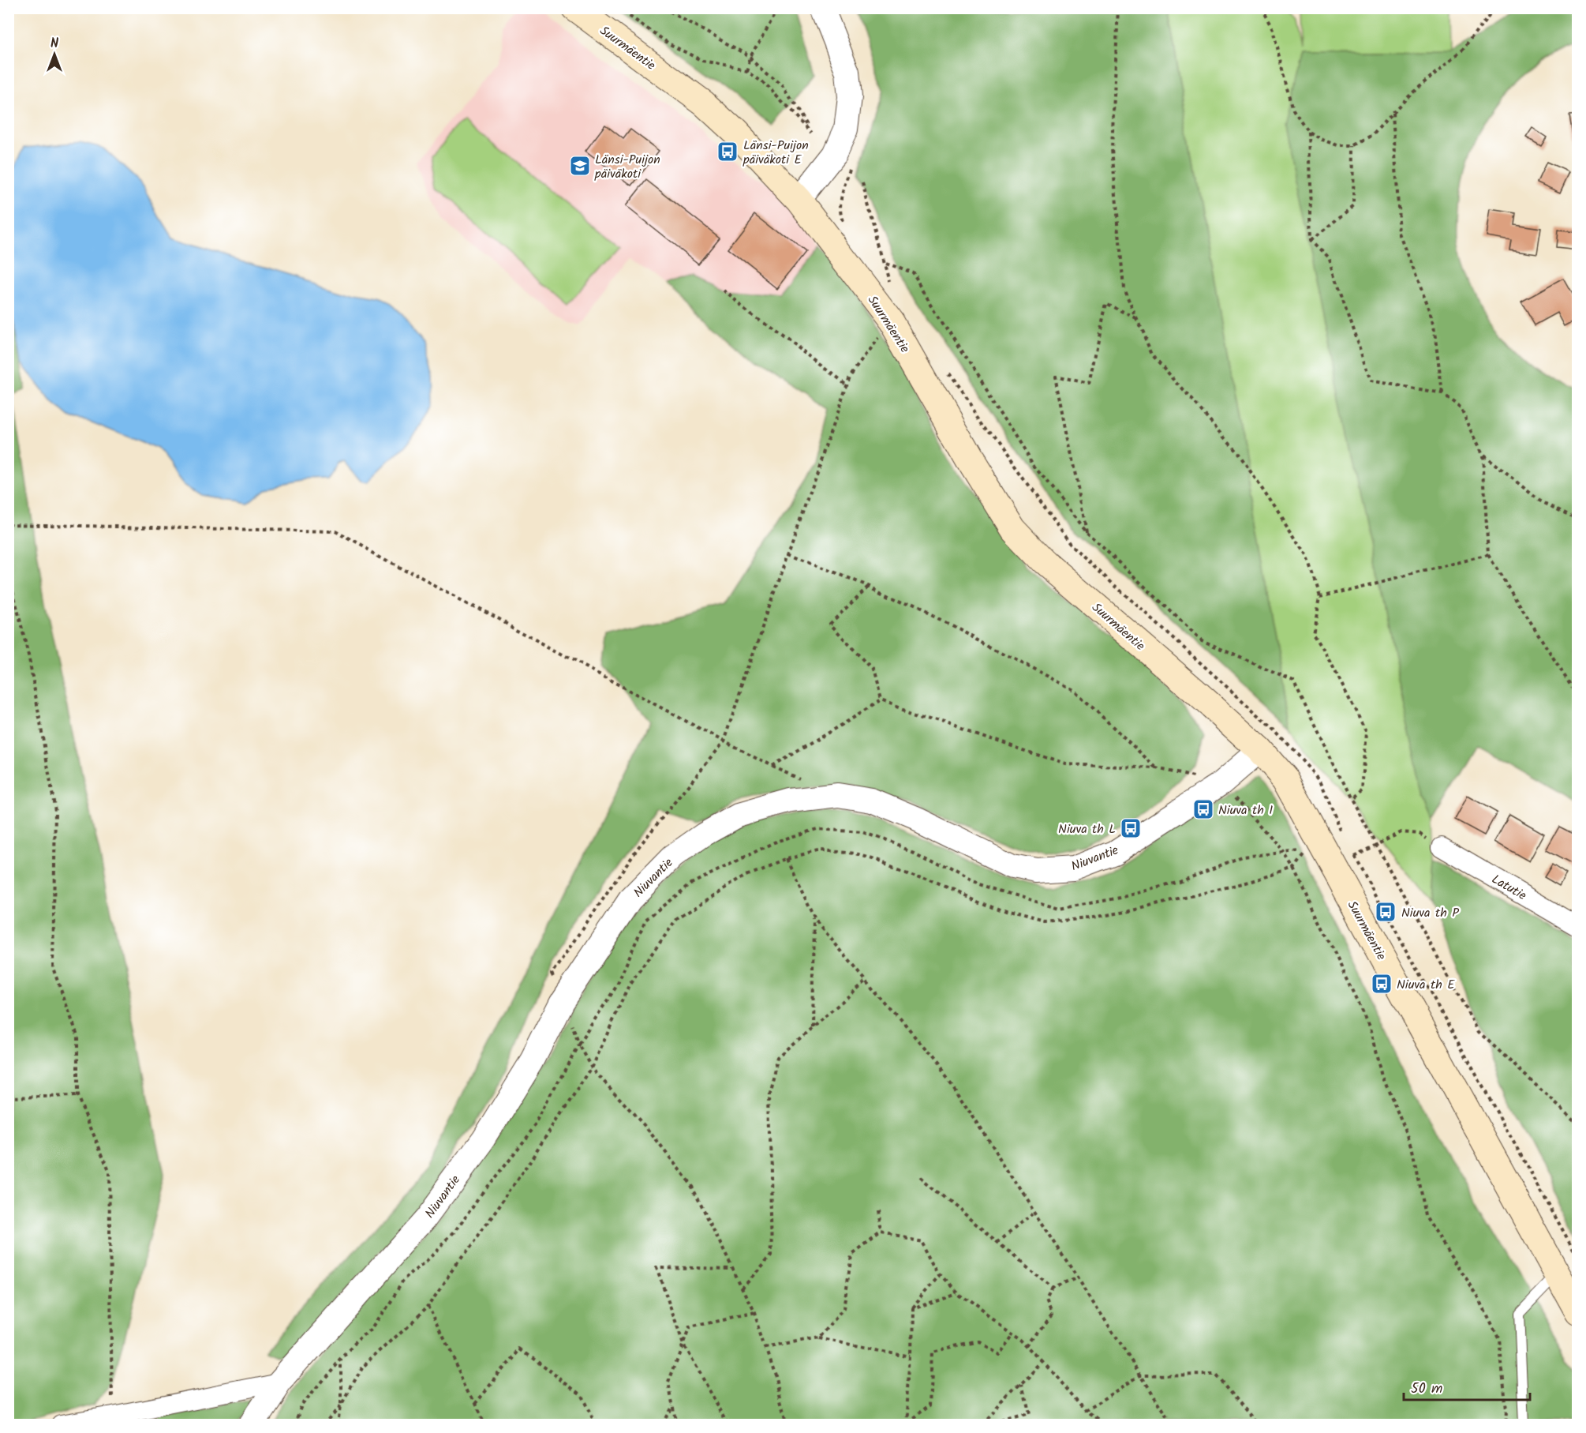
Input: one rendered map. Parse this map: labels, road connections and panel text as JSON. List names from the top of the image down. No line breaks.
{"streets":{"main road":["Suurmäentie"],"street":["Niuvantie","Latutie"]},"crossings":[["Suurmäentie","Niuvantie"]],"places":{"bus stop":["Länsi-Puijon päiväkoti E","Niuva th I","Niuva th L","Niuva th P","Niuva th E"],"school or university":["Länsi-Puijon päiväkoti"]},"scale_bar":"50 m","north":"top"}
